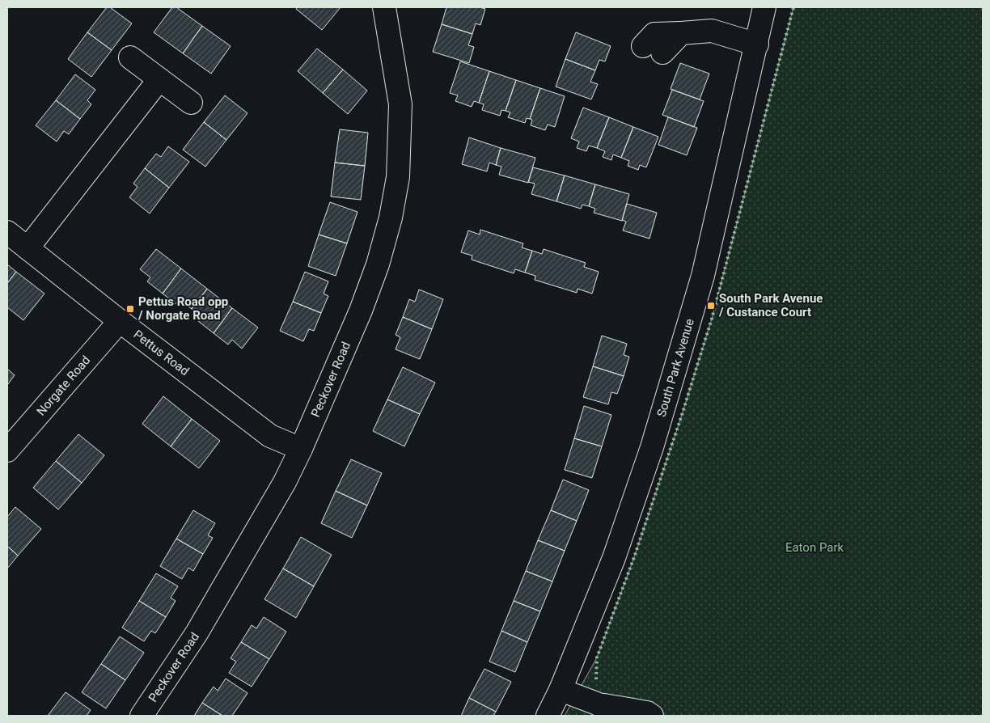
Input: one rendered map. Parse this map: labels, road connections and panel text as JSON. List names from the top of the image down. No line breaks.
{"streets":{"street":["Pettus Road","South Park Avenue","Peckover Road","Norgate Road"]},"crossings":[["Pettus Road","Peckover Road"],["Pettus Road","Norgate Road"]],"parks":["Eaton Park"],"places":{"transit":["South Park Avenue / Custance Court","Pettus Road opp / Norgate Road"]}}
